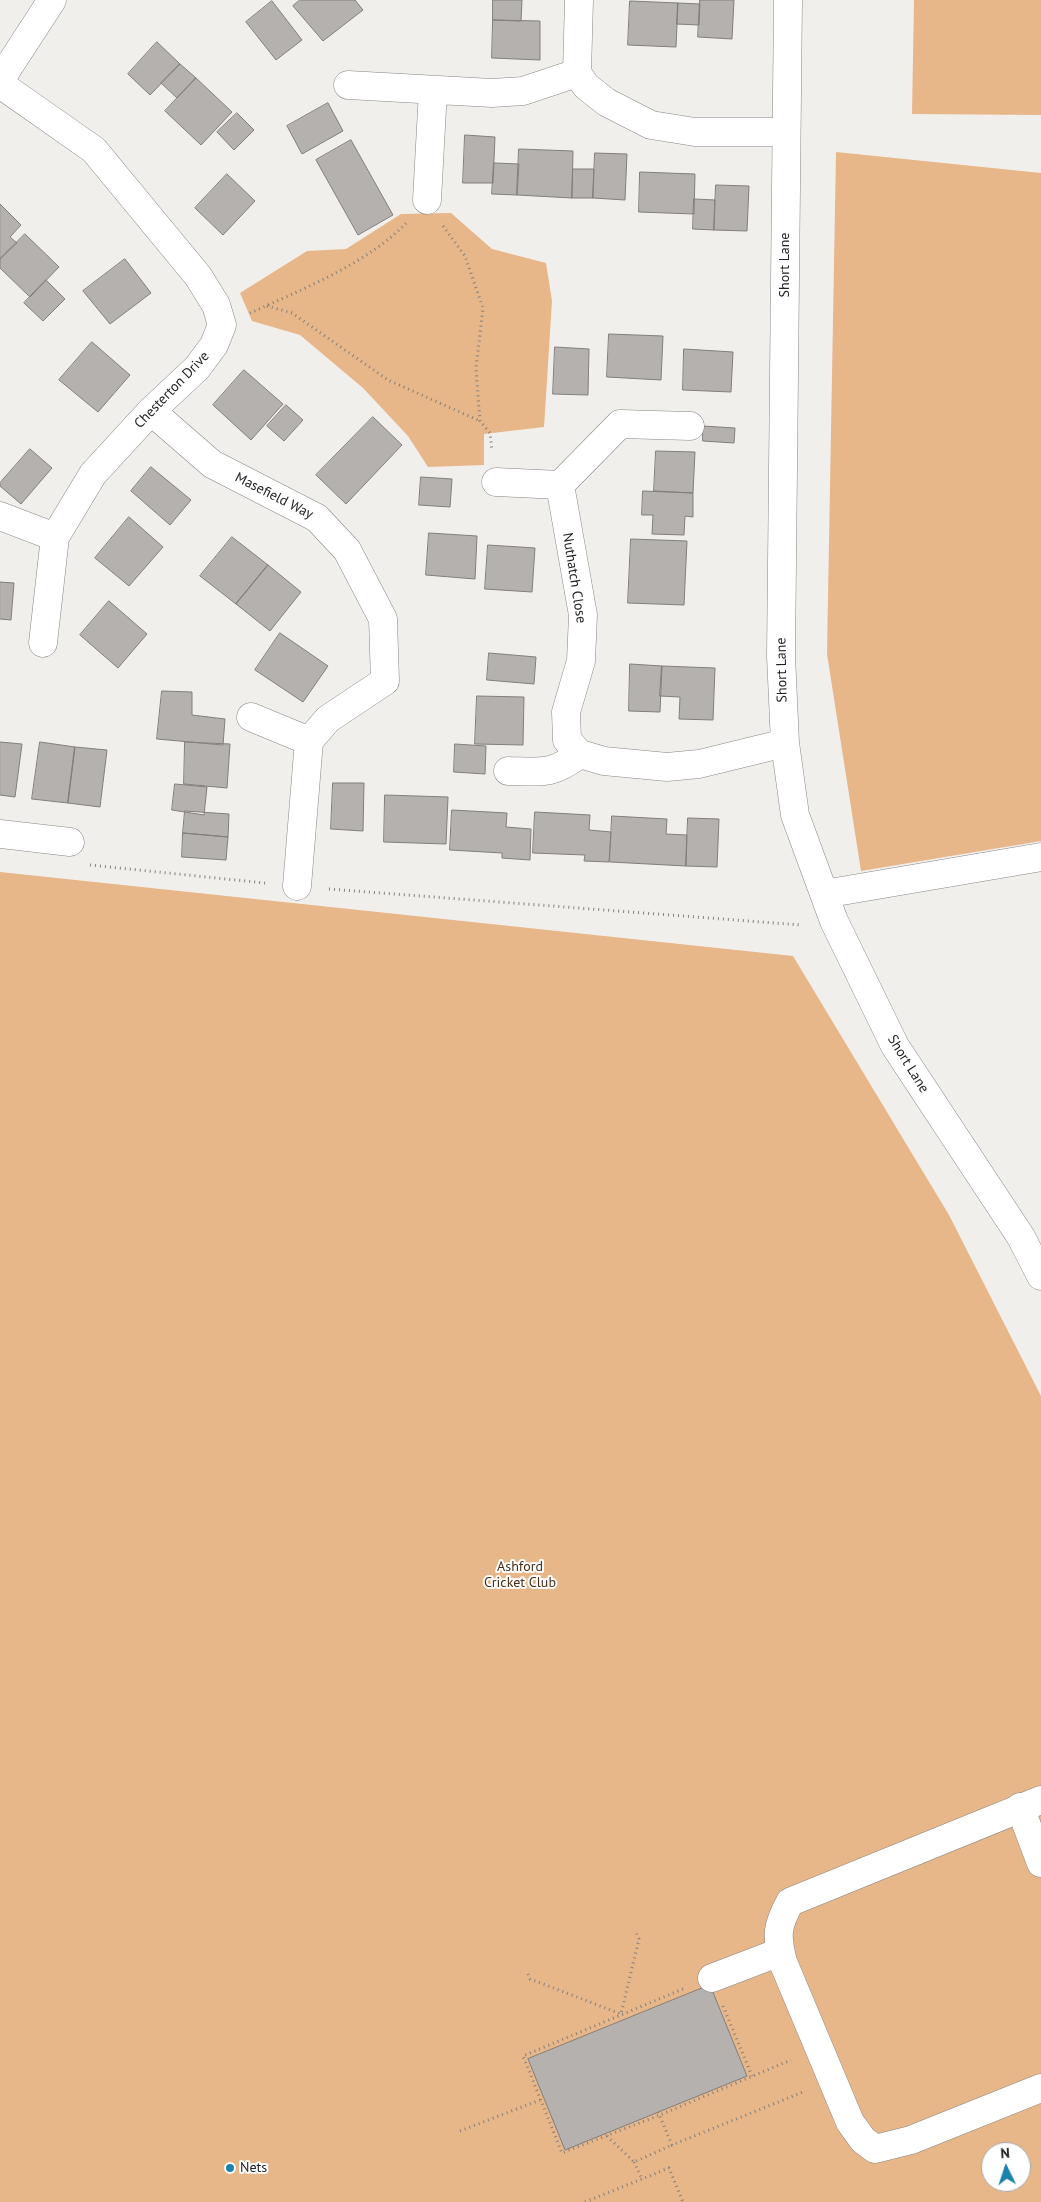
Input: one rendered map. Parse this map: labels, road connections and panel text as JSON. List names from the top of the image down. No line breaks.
{"streets":{"street":["Short Lane","Chesterton Drive","Masefield Way","Nuthatch Close"]},"crossings":[["Chesterton Drive","Masefield Way"]],"parks":["Ashford Cricket Club"],"places":["Nets"],"north":"top"}
